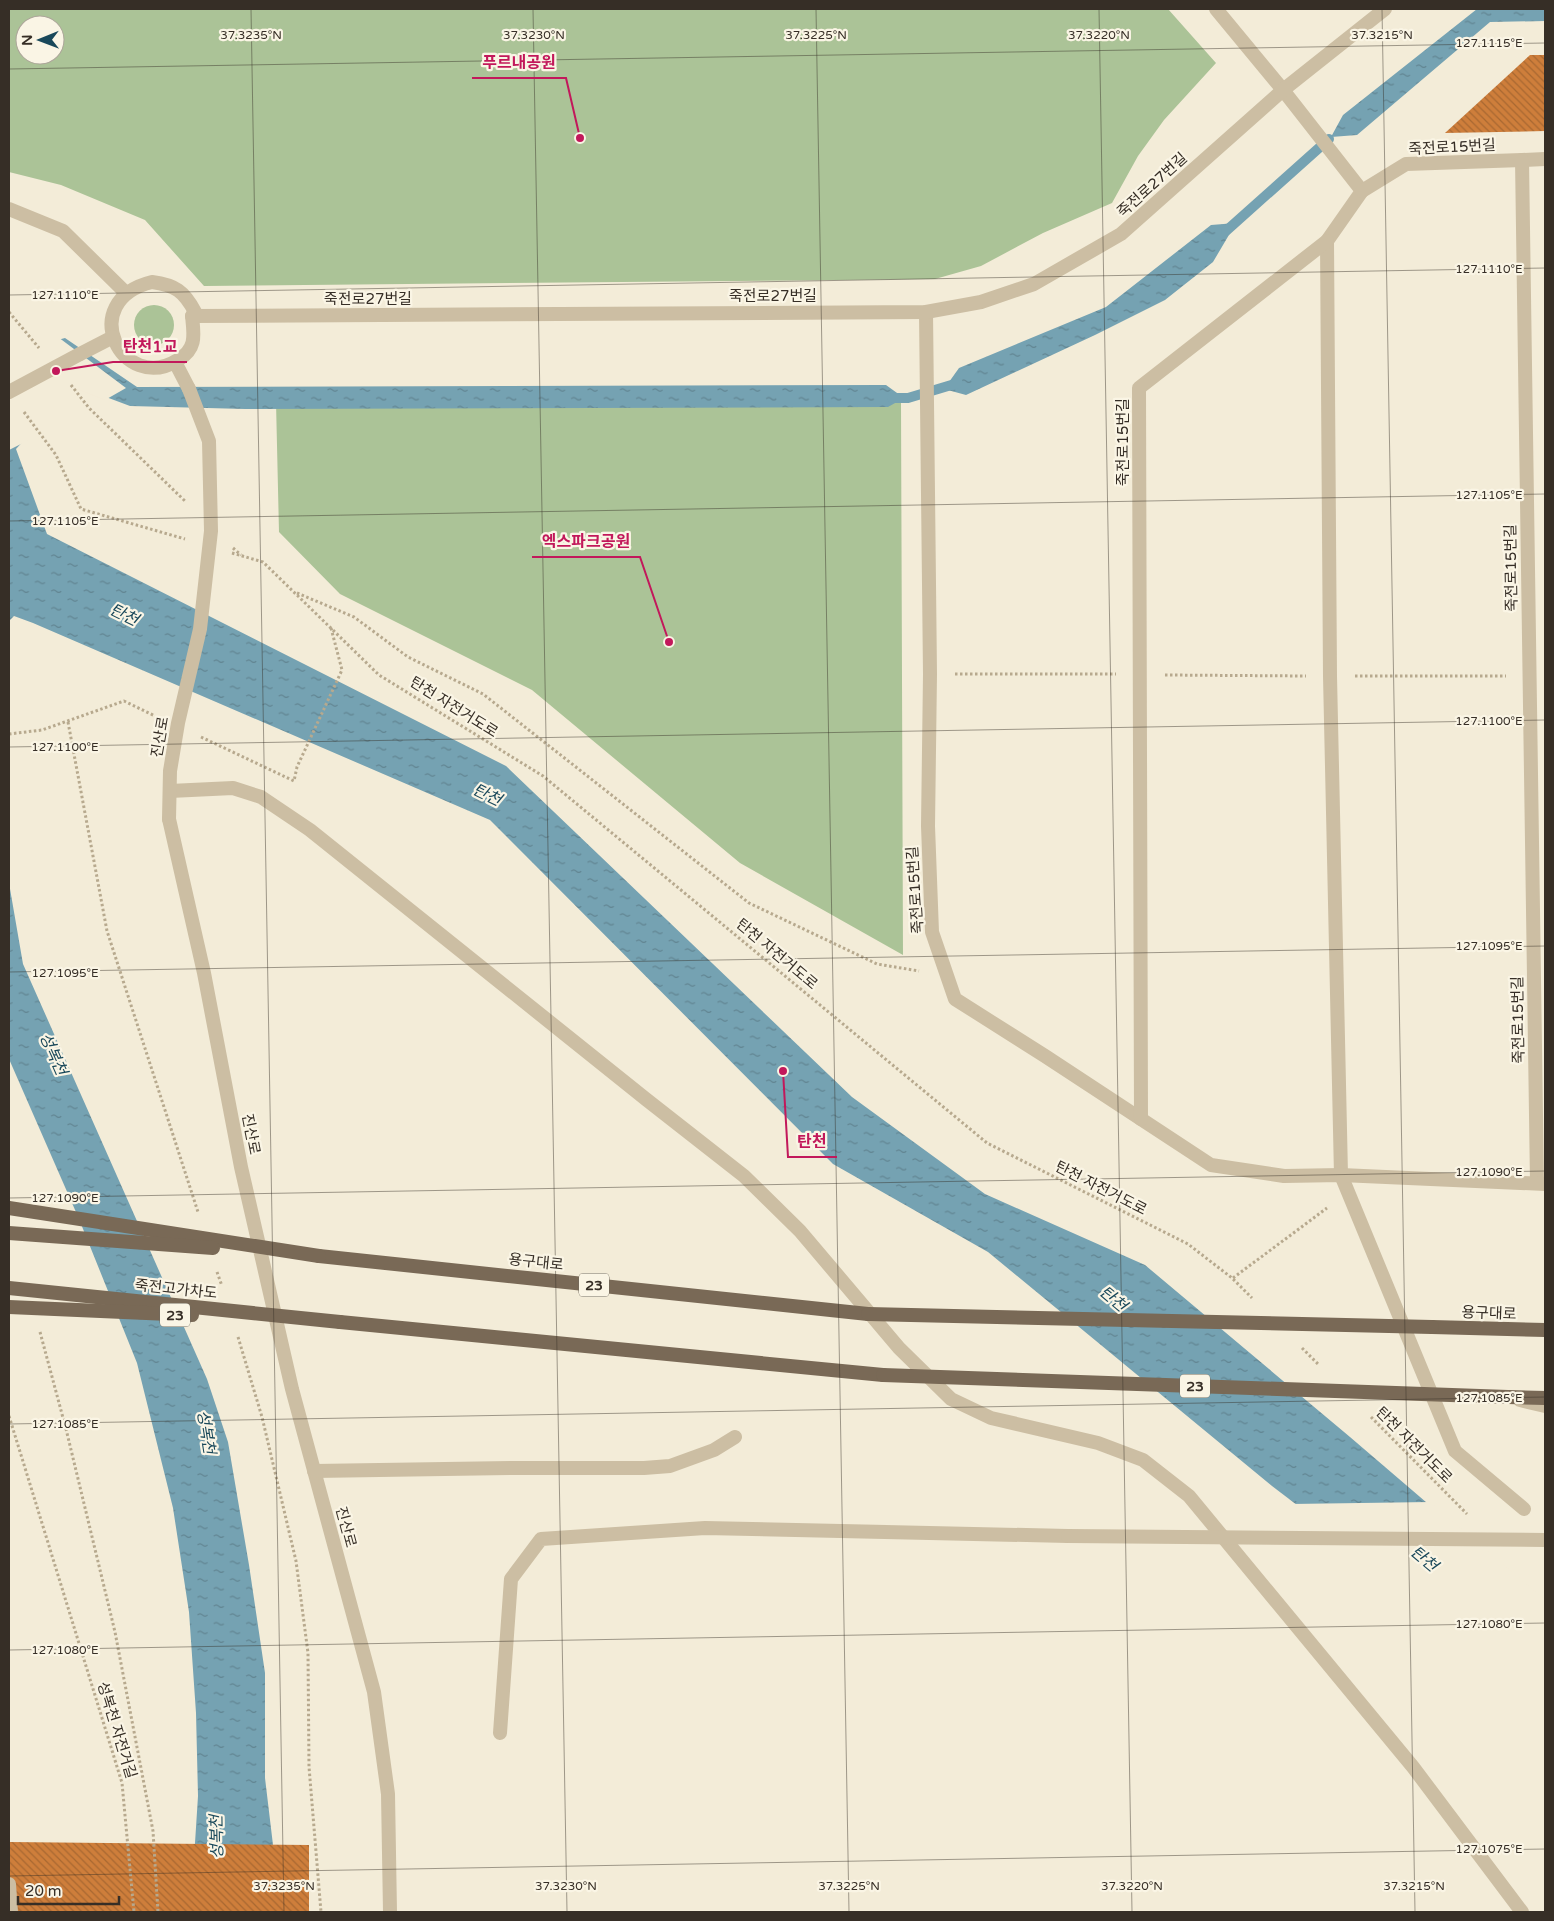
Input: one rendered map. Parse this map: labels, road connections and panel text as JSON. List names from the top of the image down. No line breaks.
{"streets":{"main road":["용구대로","23","죽전고가차도"],"street":["죽전로15번길","죽전로27번길","진산로"],"path":["탄천 자전거도로","성복천 자전거길"]},"crossings":[["죽전로15번길","죽전로27번길"],["죽전로27번길","진산로"],["용구대로","23"],["23","죽전고가차도"]],"water":["탄천","성복천"],"places":["푸르내공원","탄천1교","엑스파크공원","탄천"],"scale_bar":"20 m","north":"left","coordinates":["37.3235°N","37.3230°N","37.3225°N","37.3220°N","37.3215°N","127.1115°E","127.1110°E","127.1105°E","127.1100°E","127.1095°E","127.1090°E","127.1085°E","127.1080°E","127.1075°E"]}
